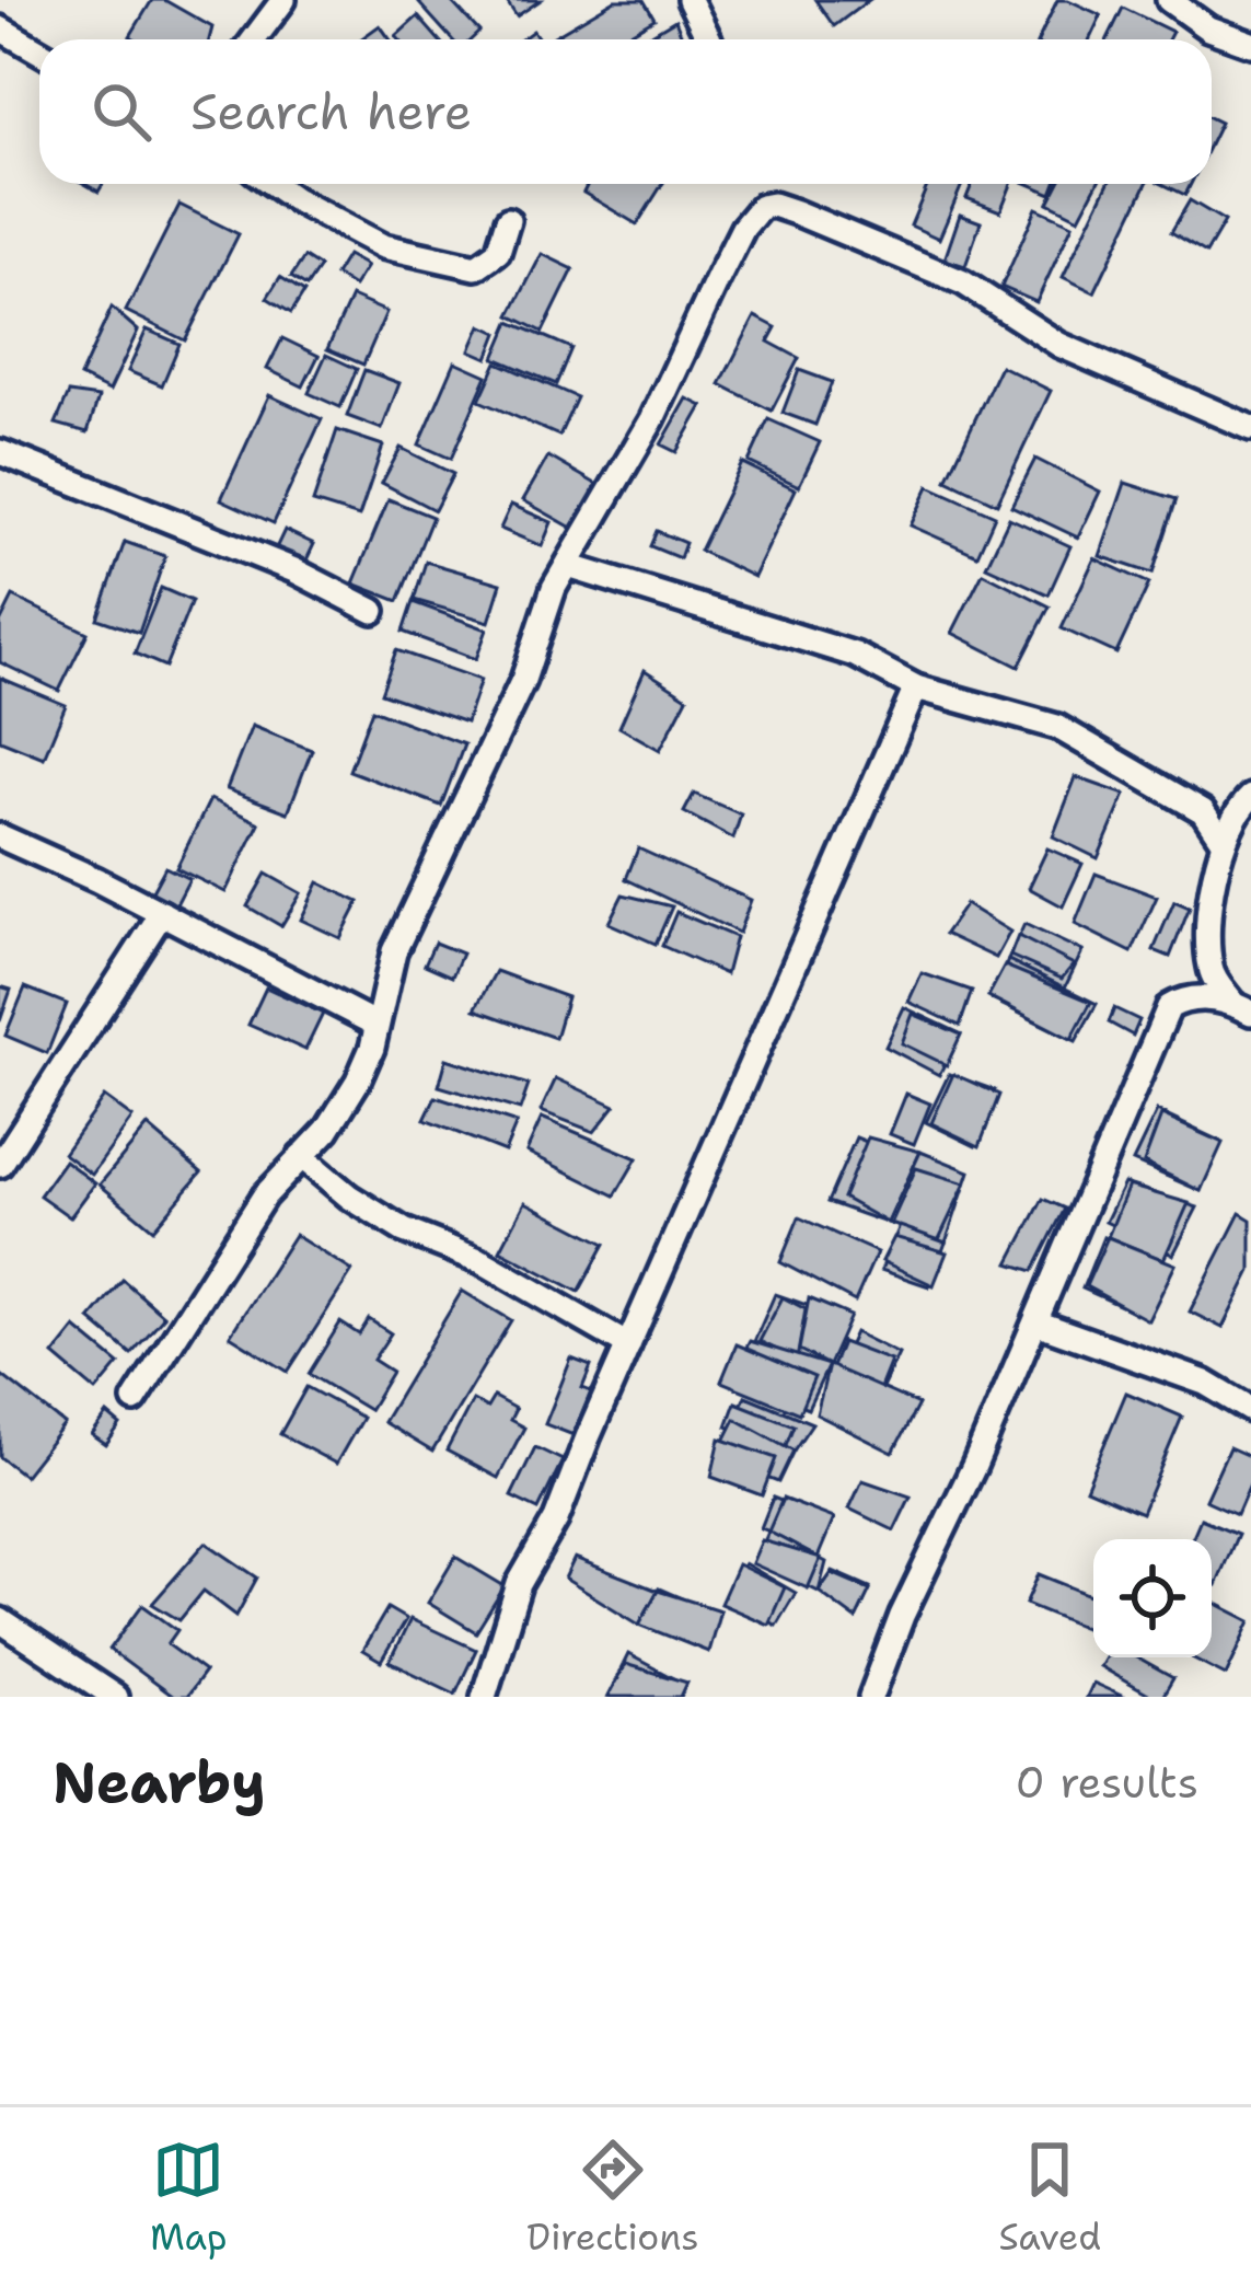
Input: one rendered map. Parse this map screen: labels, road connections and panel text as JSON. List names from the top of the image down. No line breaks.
{"page":{"search":"Search here","heading":["Nearby","0 results"],"nav":["Map","Directions","Saved"]}}
